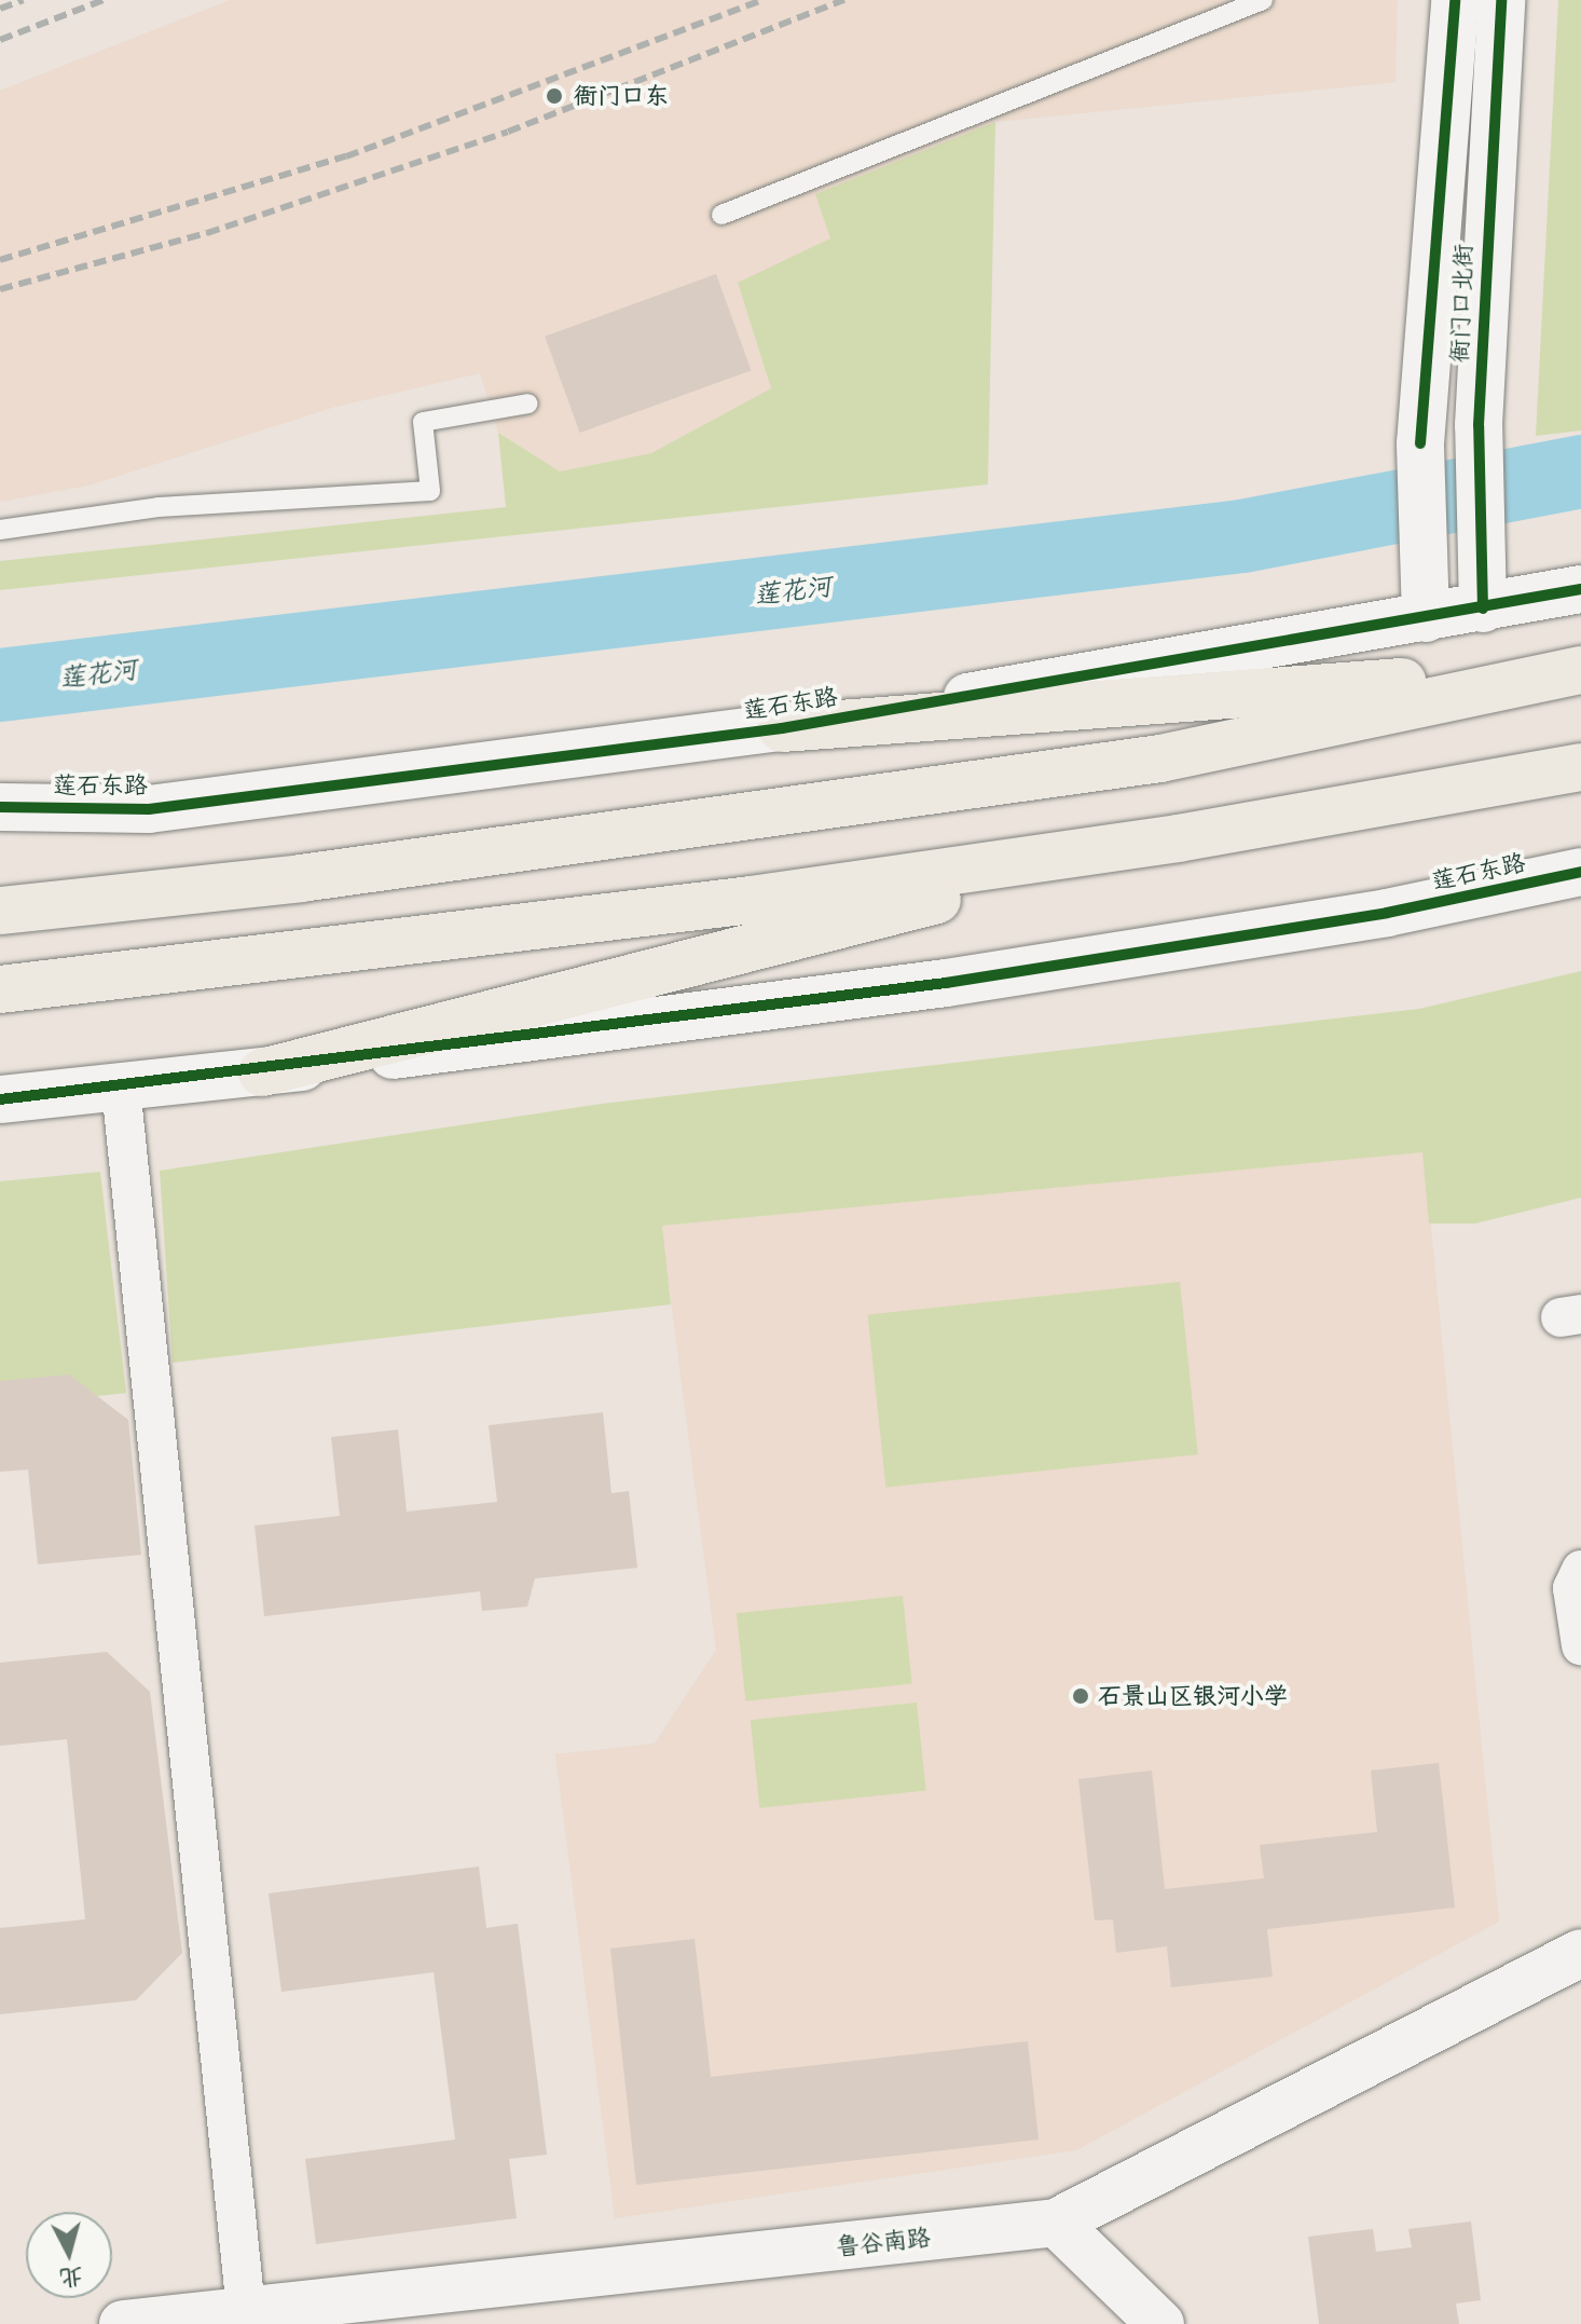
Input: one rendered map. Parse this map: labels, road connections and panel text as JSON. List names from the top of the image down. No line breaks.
{"streets":{"street":["衙门口北街","莲石东路","鲁谷南路"]},"crossings":[["衙门口北街","莲石东路"]],"water":["莲花河"],"places":["衙门口东","石景山区银河小学"],"north":"bottom"}
